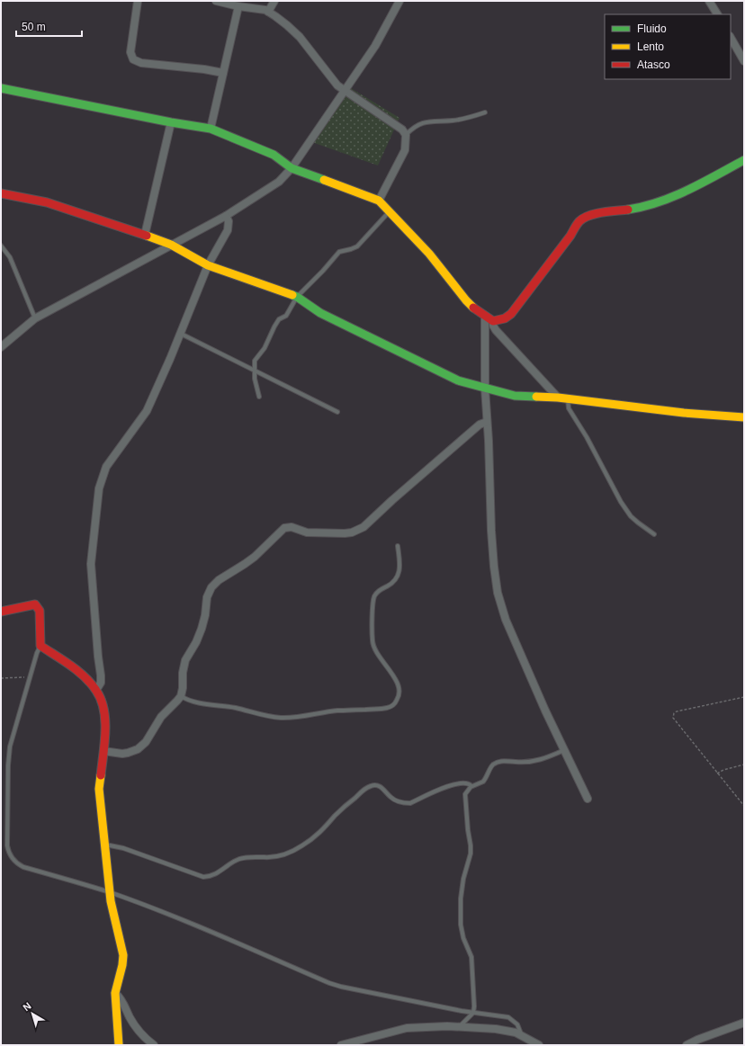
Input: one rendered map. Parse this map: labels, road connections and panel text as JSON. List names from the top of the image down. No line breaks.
{"legend":["Fluido","Lento","Atasco"],"scale_bar":"50 m","north":"top left"}
